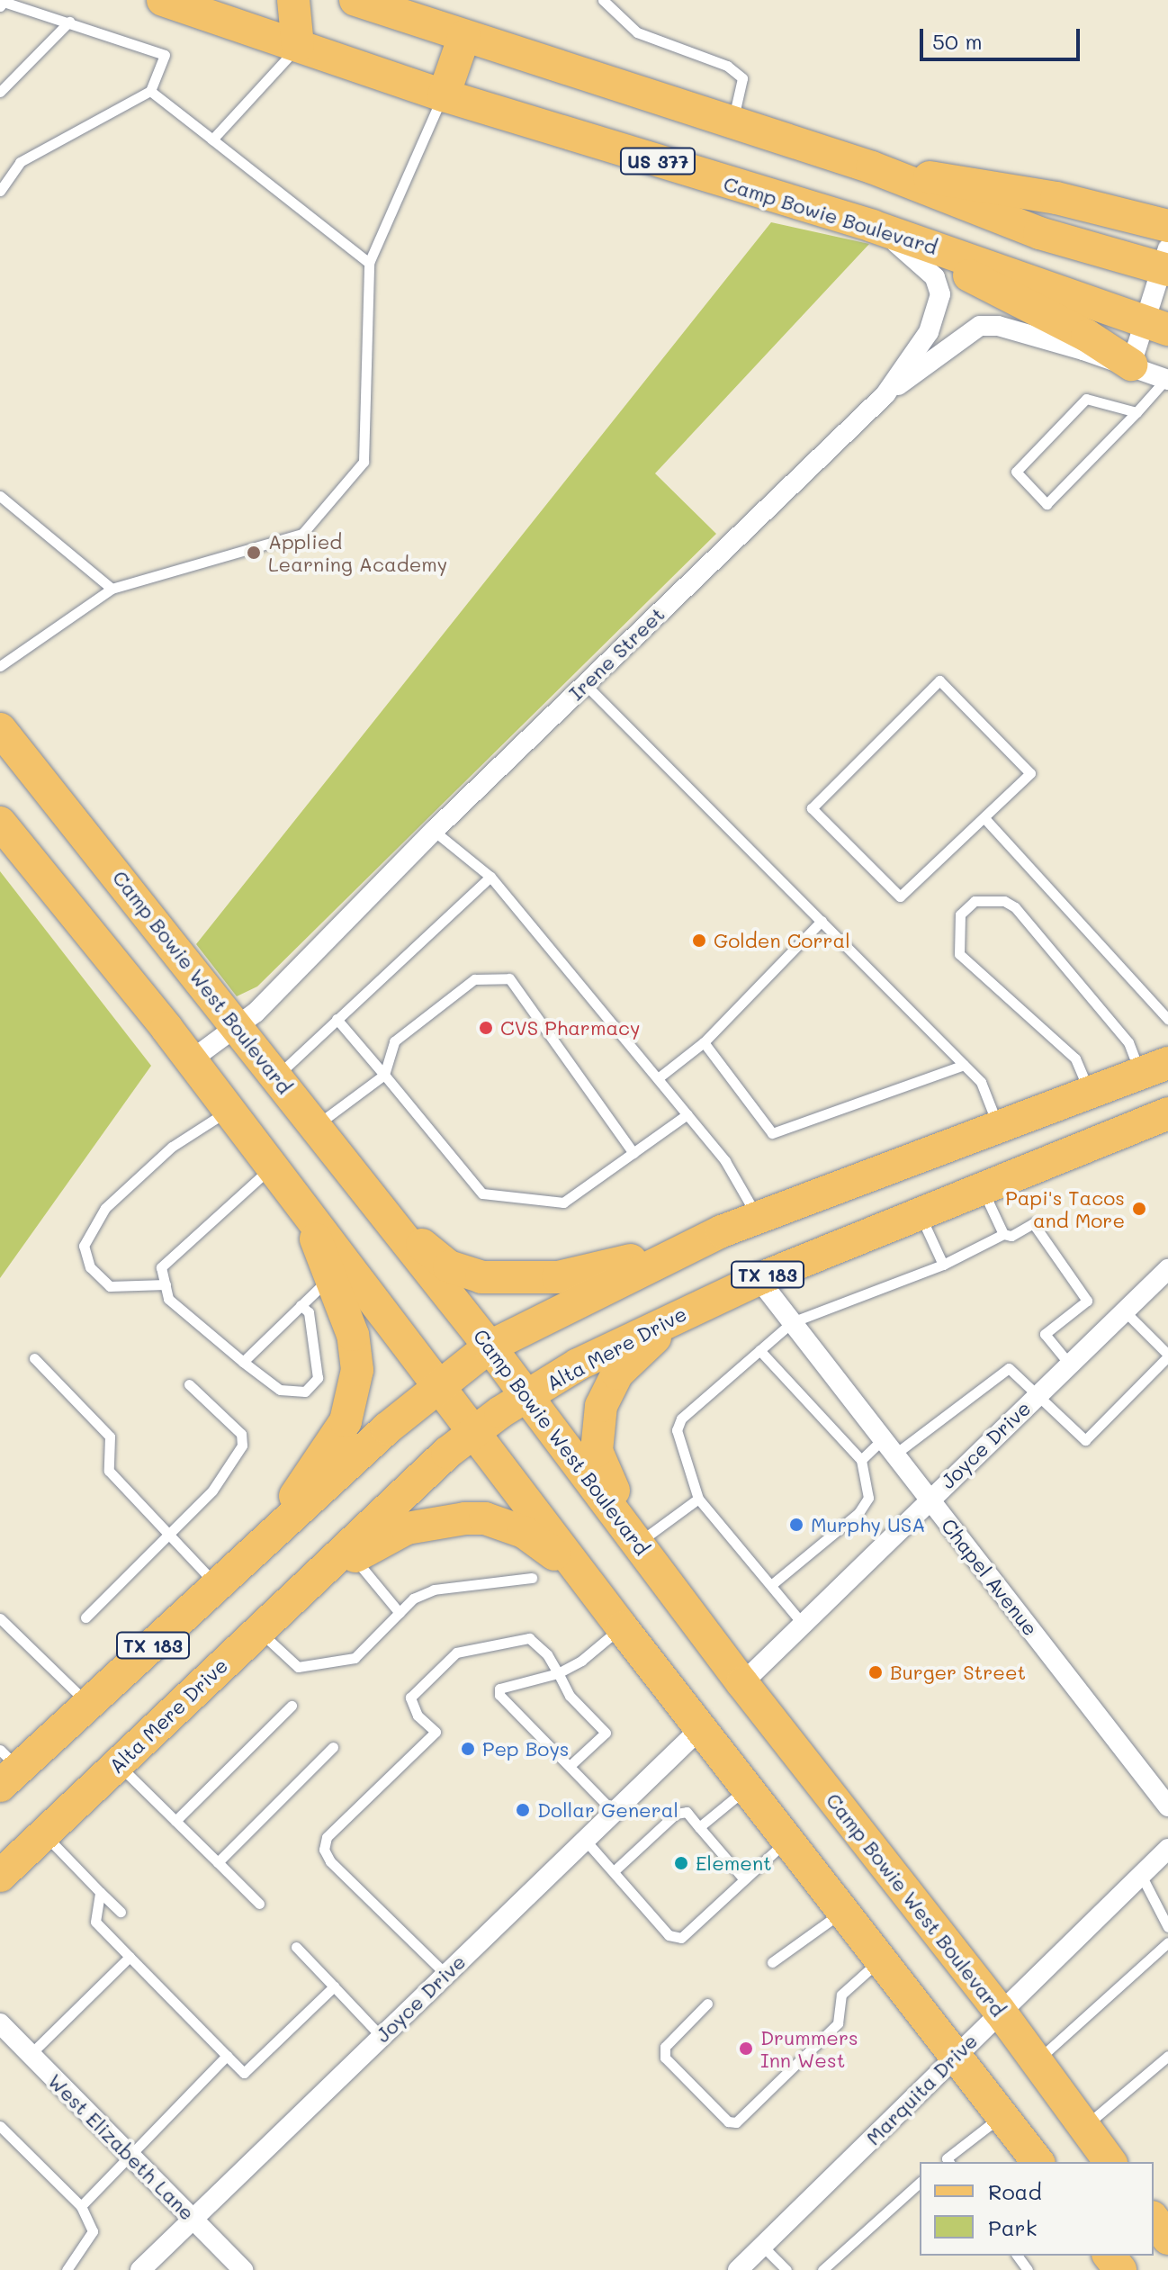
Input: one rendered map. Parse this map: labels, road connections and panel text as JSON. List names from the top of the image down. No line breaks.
{"streets":{"main road":["US 377","Camp Bowie Boulevard","Camp Bowie West Boulevard","TX 183","Alta Mere Drive"],"street":["Irene Street","Joyce Drive","Chapel Avenue","Marquita Drive","West Elizabeth Lane"]},"crossings":[["Camp Bowie Boulevard","Irene Street"],["Irene Street","Camp Bowie West Boulevard"],["Camp Bowie West Boulevard","TX 183"],["Camp Bowie West Boulevard","Alta Mere Drive"],["Camp Bowie West Boulevard","Joyce Drive"],["Camp Bowie West Boulevard","Marquita Drive"],["Alta Mere Drive","Chapel Avenue"],["Joyce Drive","Chapel Avenue"],["Joyce Drive","West Elizabeth Lane"]],"places":["Applied Learning Academy","Golden Corral","CVS Pharmacy","Papi's Tacos and More","Murphy USA","Burger Street","Pep Boys","Dollar General","Element","Drummers Inn West"],"legend":["Road","Park"],"scale_bar":"50 m"}
